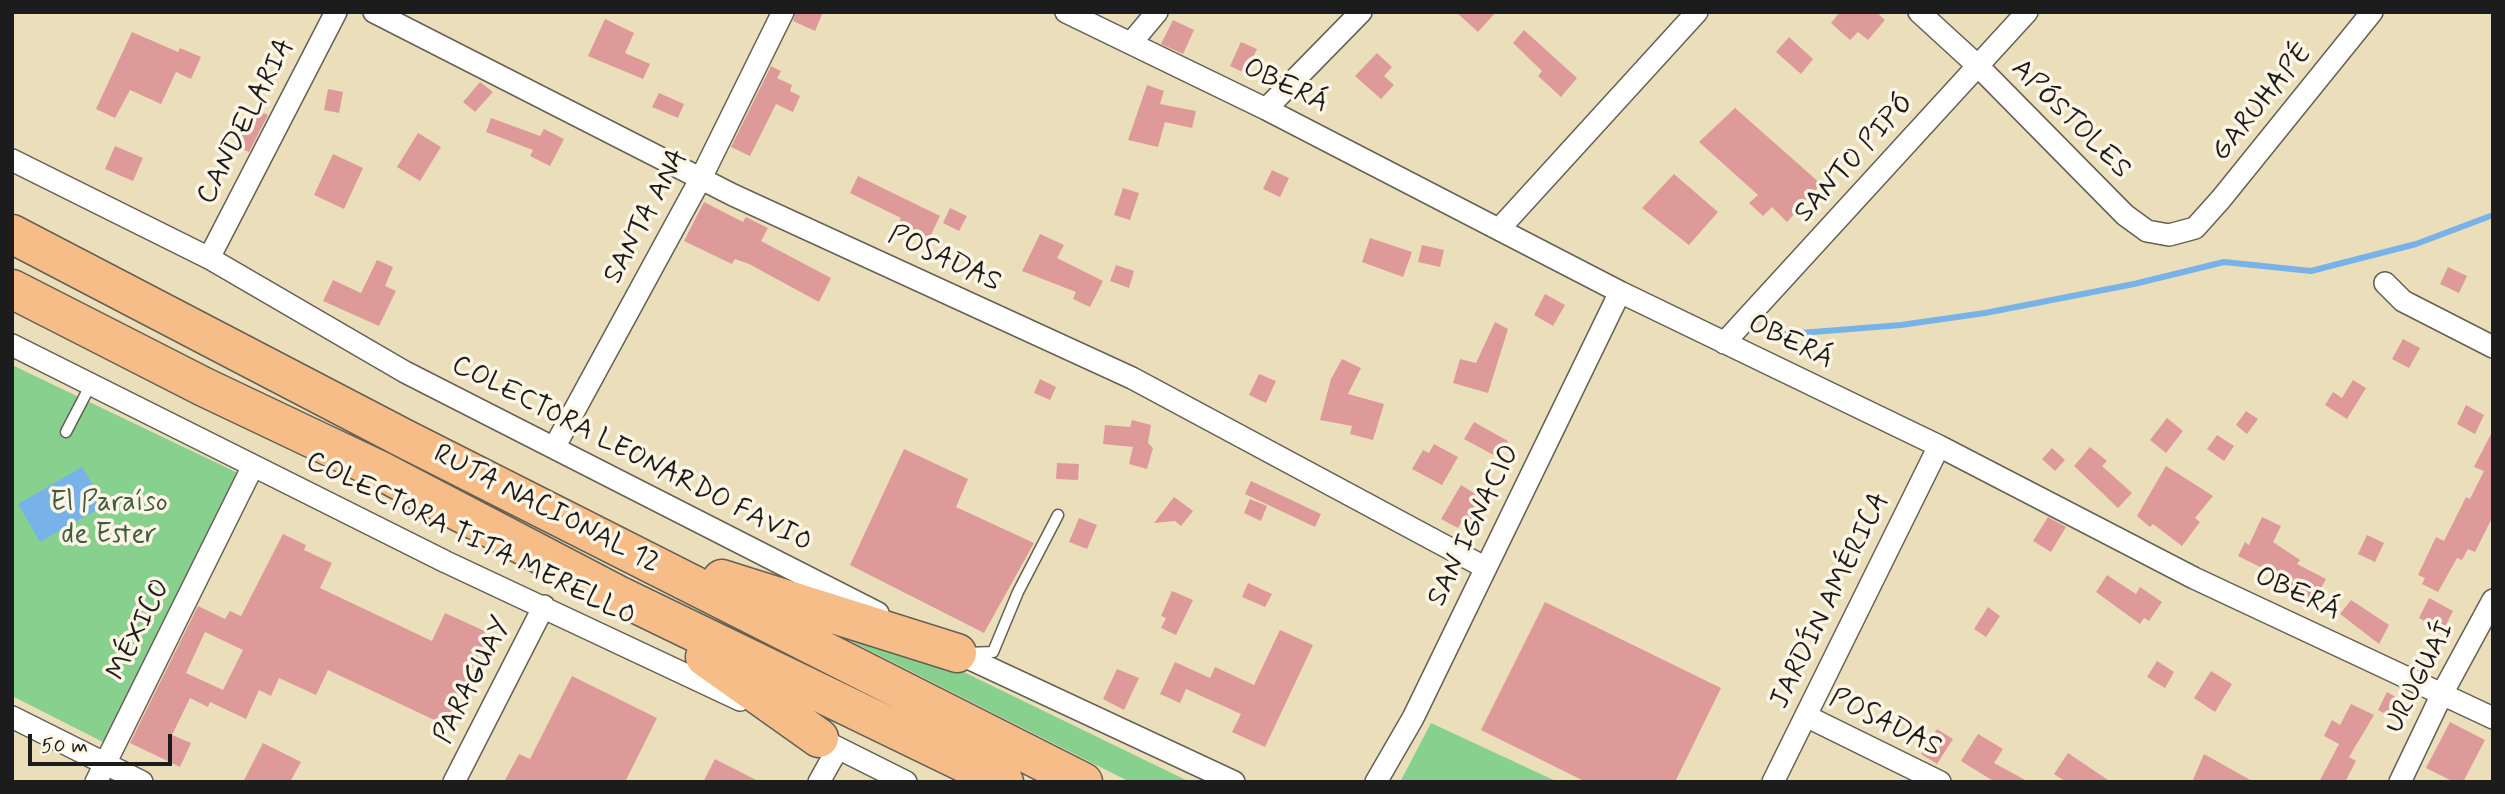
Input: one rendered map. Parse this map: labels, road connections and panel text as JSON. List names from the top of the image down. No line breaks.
{"streets":{"highway":["RUTA NACIONAL 12"],"street":["OBERÁ","GARUHAPÉ","APÓSTOLES","CANDELARIA","SANTO PIPÓ","SANTA ANA","POSADAS","COLECTORA LEONARDO FAVIO","SAN IGNACIO","COLECTORA TITA MERELLO","JARDÍN AMÉRICA","MÉXICO","URUGUAÍ","PARAGUAY"]},"crossings":[["OBERÁ","SANTO PIPÓ"],["OBERÁ","SAN IGNACIO"],["OBERÁ","JARDÍN AMÉRICA"],["OBERÁ","URUGUAÍ"],["GARUHAPÉ","APÓSTOLES"],["APÓSTOLES","SANTO PIPÓ"],["CANDELARIA","COLECTORA LEONARDO FAVIO"],["SANTA ANA","POSADAS"],["SANTA ANA","COLECTORA LEONARDO FAVIO"],["POSADAS","SAN IGNACIO"],["POSADAS","JARDÍN AMÉRICA"],["COLECTORA TITA MERELLO","MÉXICO"],["COLECTORA TITA MERELLO","PARAGUAY"]],"parks":["El Paraíso de Ester"],"scale_bar":"50 m"}
